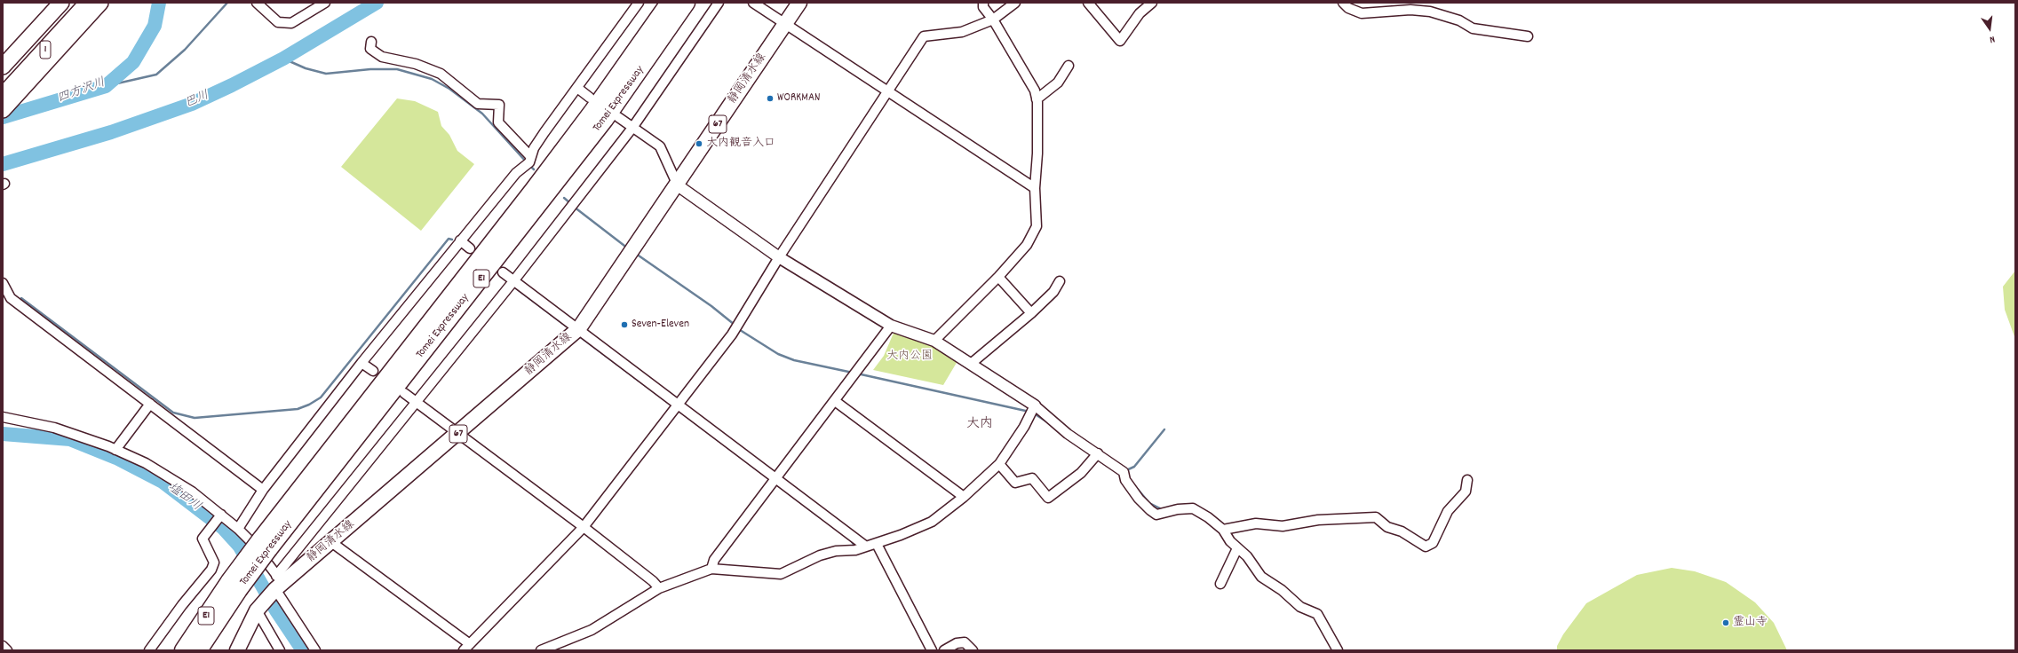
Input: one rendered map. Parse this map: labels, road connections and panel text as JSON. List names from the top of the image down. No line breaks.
{"streets":{"highway":["1","Tomei Expressway","E1"],"main road":["静岡清水線","67"]},"districts":["大内"],"water":["四方沢川","巴川","塩田川"],"parks":["大内公園"],"places":["WORKMAN","大内観音入口","Seven-Eleven","霊山寺"],"north":"bottom"}
